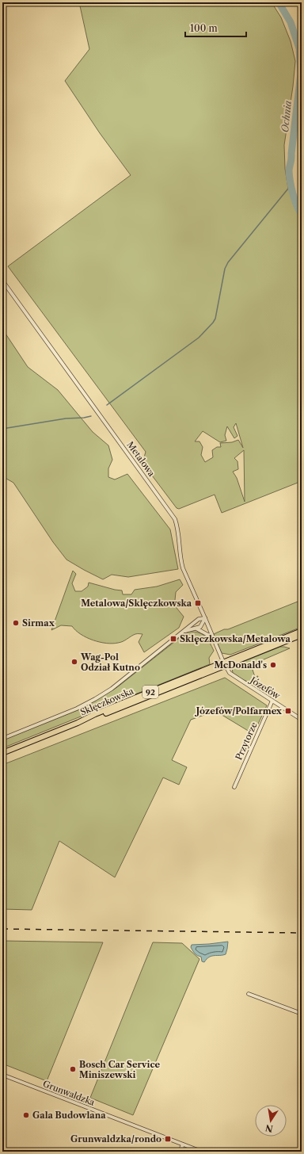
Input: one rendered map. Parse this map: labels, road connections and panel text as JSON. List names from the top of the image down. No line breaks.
{"streets":{"main road":["92","Sklęczkowska"],"street":["Metalowa","Józefów","Przytorze","Grunwaldzka"]},"crossings":[["Metalowa","Józefów"],["Metalowa","Sklęczkowska"],["Józefów","Sklęczkowska"],["Józefów","Przytorze"]],"water":["Ochnia"],"places":{"transit":["Metalowa/Sklęczkowska","Sklęczkowska/Metalowa","Józefów/Polfarmex","Grunwaldzka/rondo"],"other":["Sirmax","Wag-Pol Odział Kutno","McDonald's","Bosch Car Service Miniszewski","Gala Budowlana"]},"scale_bar":"100 m","north":"bottom"}
